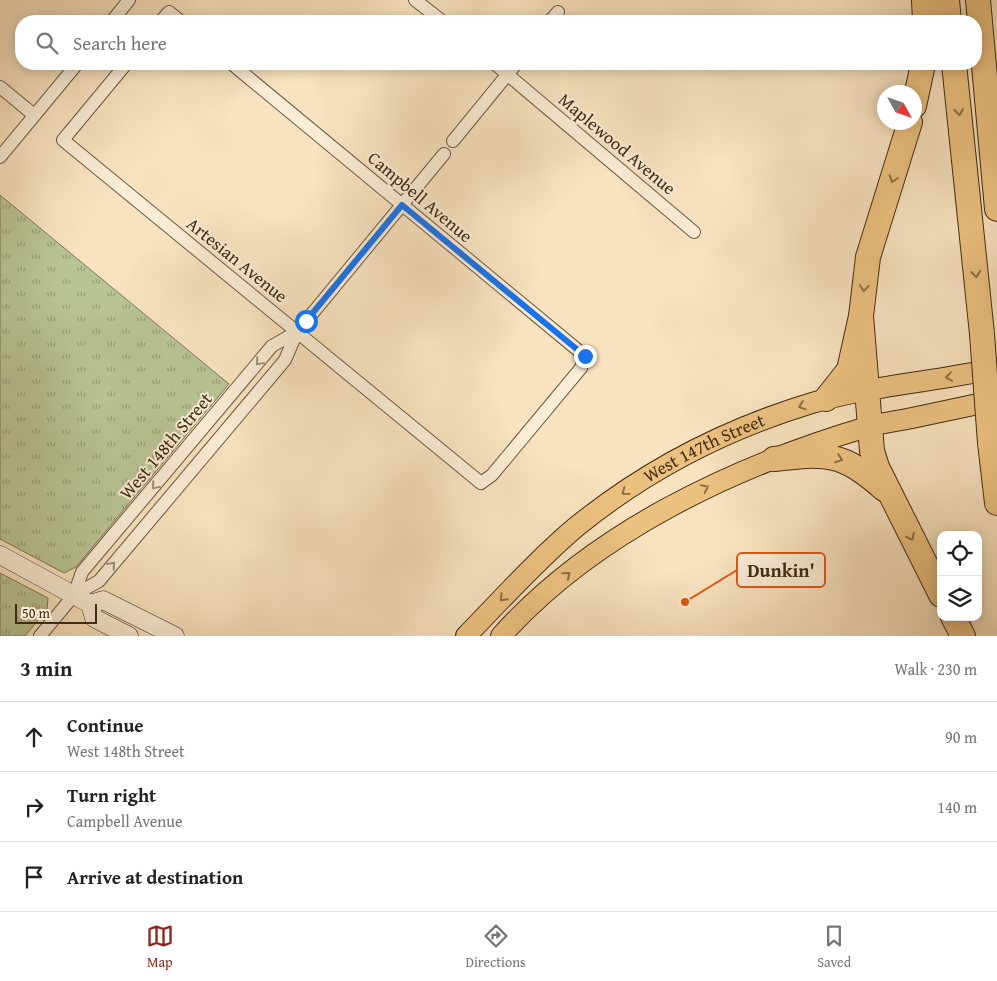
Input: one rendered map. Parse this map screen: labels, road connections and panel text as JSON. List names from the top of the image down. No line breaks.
{"streets":{"main road":["West 147th Street"],"street":["Maplewood Avenue","Campbell Avenue","Artesian Avenue","West 148th Street"]},"crossings":[["Campbell Avenue","Artesian Avenue"],["Campbell Avenue","West 148th Street"],["Artesian Avenue","West 148th Street"]],"places":["Dunkin'"],"scale_bar":"50 m","north":"bottom right","page":{"search":"Search here","scale":"50 m","heading":["3 min","Walk · 230 m"],"list":[["Continue","West 148th Street","90 m"],["Turn right","Campbell Avenue","140 m"],"Arrive at destination"],"nav":["Map","Directions","Saved"]}}
